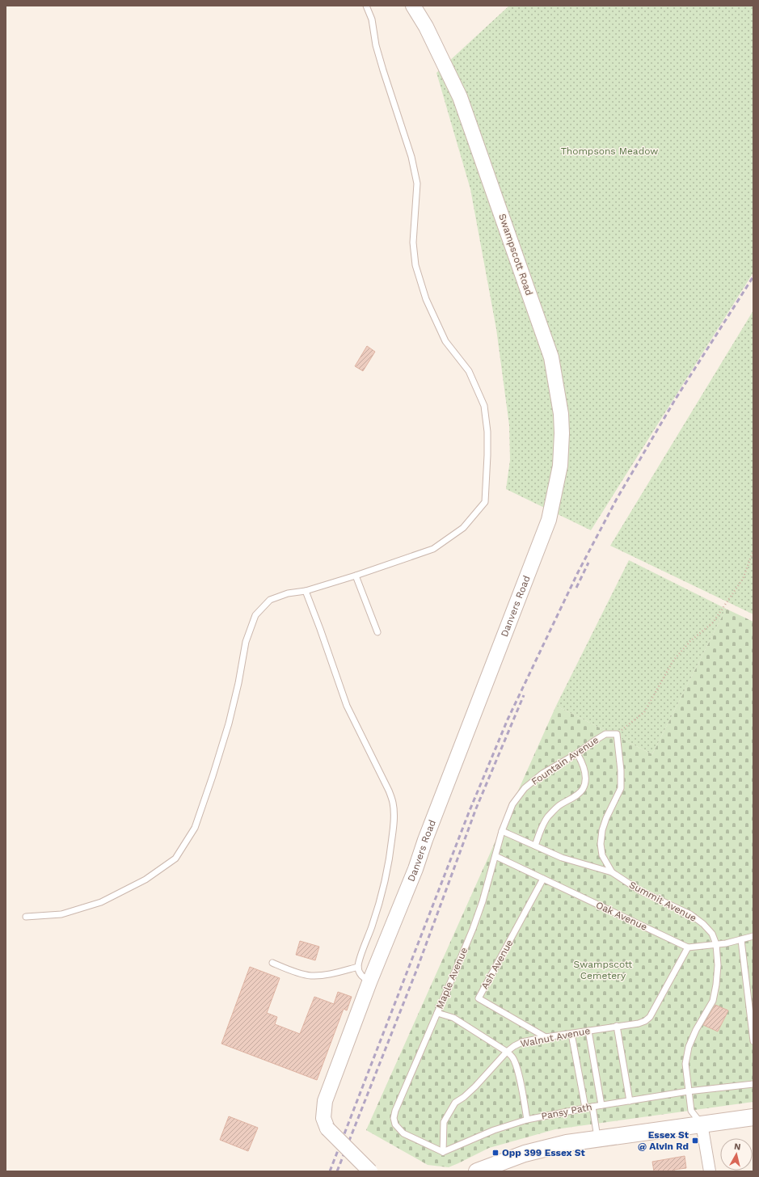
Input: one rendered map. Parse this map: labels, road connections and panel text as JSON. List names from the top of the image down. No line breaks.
{"streets":{"street":["Swampscott Road","Danvers Road"],"lane":["Fountain Avenue","Summit Avenue","Oak Avenue","Ash Avenue","Maple Avenue","Walnut Avenue","Pansy Path"]},"crossings":[["Swampscott Road","Danvers Road"],["Fountain Avenue","Summit Avenue"],["Fountain Avenue","Maple Avenue"],["Summit Avenue","Pansy Path"],["Oak Avenue","Ash Avenue"],["Oak Avenue","Maple Avenue"],["Oak Avenue","Walnut Avenue"],["Ash Avenue","Walnut Avenue"],["Maple Avenue","Walnut Avenue"],["Maple Avenue","Pansy Path"],["Walnut Avenue","Pansy Path"]],"parks":["Thompsons Meadow","Swampscott Cemetery"],"places":{"transit":["Essex St @ Alvin Rd","Opp 399 Essex St"]},"north":"top"}
